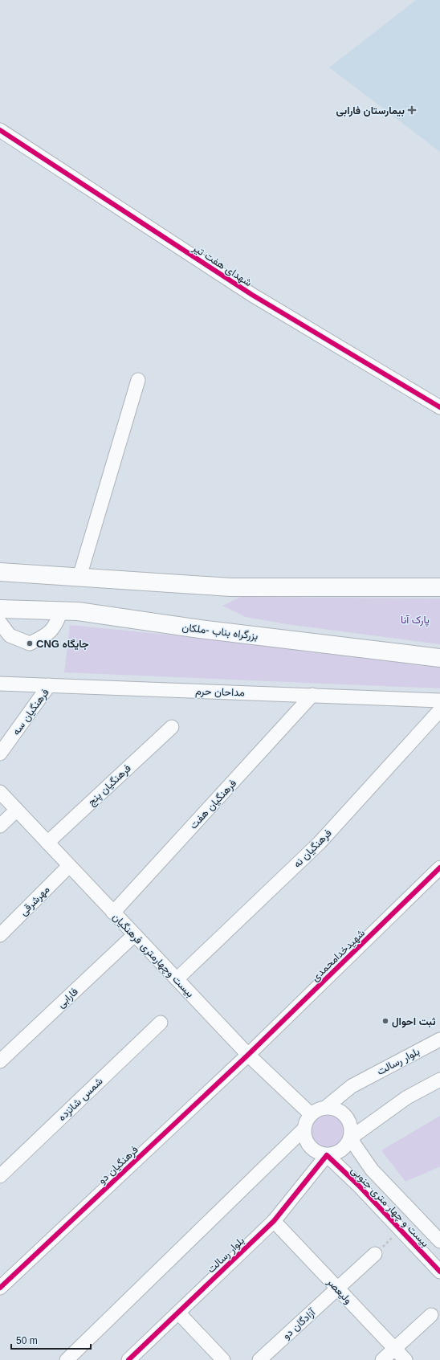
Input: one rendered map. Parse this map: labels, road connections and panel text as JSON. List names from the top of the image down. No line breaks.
{"streets":{"highway":["بزرگراه بناب -ملکان"],"street":["شهدای هفت تیر","مداحان حرم","فرهنگیان سه","فرهنگیان پنج","فرهنگیان هفت","فرهنگیان نه","مهرشرقی","بیست وچهارمتری فرهنگیان","شهیدخدامحمدی","فارابی","بلوار رسالت","شمس شانزده","فرهنگیان دو","بیست و چهار متری جنوبی","ولیعصر","آزادگان دو"]},"crossings":[["مداحان حرم","فرهنگیان سه"],["مداحان حرم","فرهنگیان هفت"],["فرهنگیان پنج","بیست وچهارمتری فرهنگیان"],["فرهنگیان هفت","بیست وچهارمتری فرهنگیان"],["فرهنگیان نه","بیست وچهارمتری فرهنگیان"],["مهرشرقی","بیست وچهارمتری فرهنگیان"],["بیست وچهارمتری فرهنگیان","شهیدخدامحمدی"],["بیست وچهارمتری فرهنگیان","فارابی"],["بیست وچهارمتری فرهنگیان","بلوار رسالت"],["بیست وچهارمتری فرهنگیان","فرهنگیان دو"],["بیست وچهارمتری فرهنگیان","بیست و چهار متری جنوبی"],["شهیدخدامحمدی","فرهنگیان دو"],["بلوار رسالت","بیست و چهار متری جنوبی"],["بلوار رسالت","ولیعصر"],["ولیعصر","آزادگان دو"]],"parks":["پارک آنا"],"places":{"health":["بیمارستان فارابی"],"other":["CNG جایگاه","ثبت احوال"]},"scale_bar":"50 m"}
